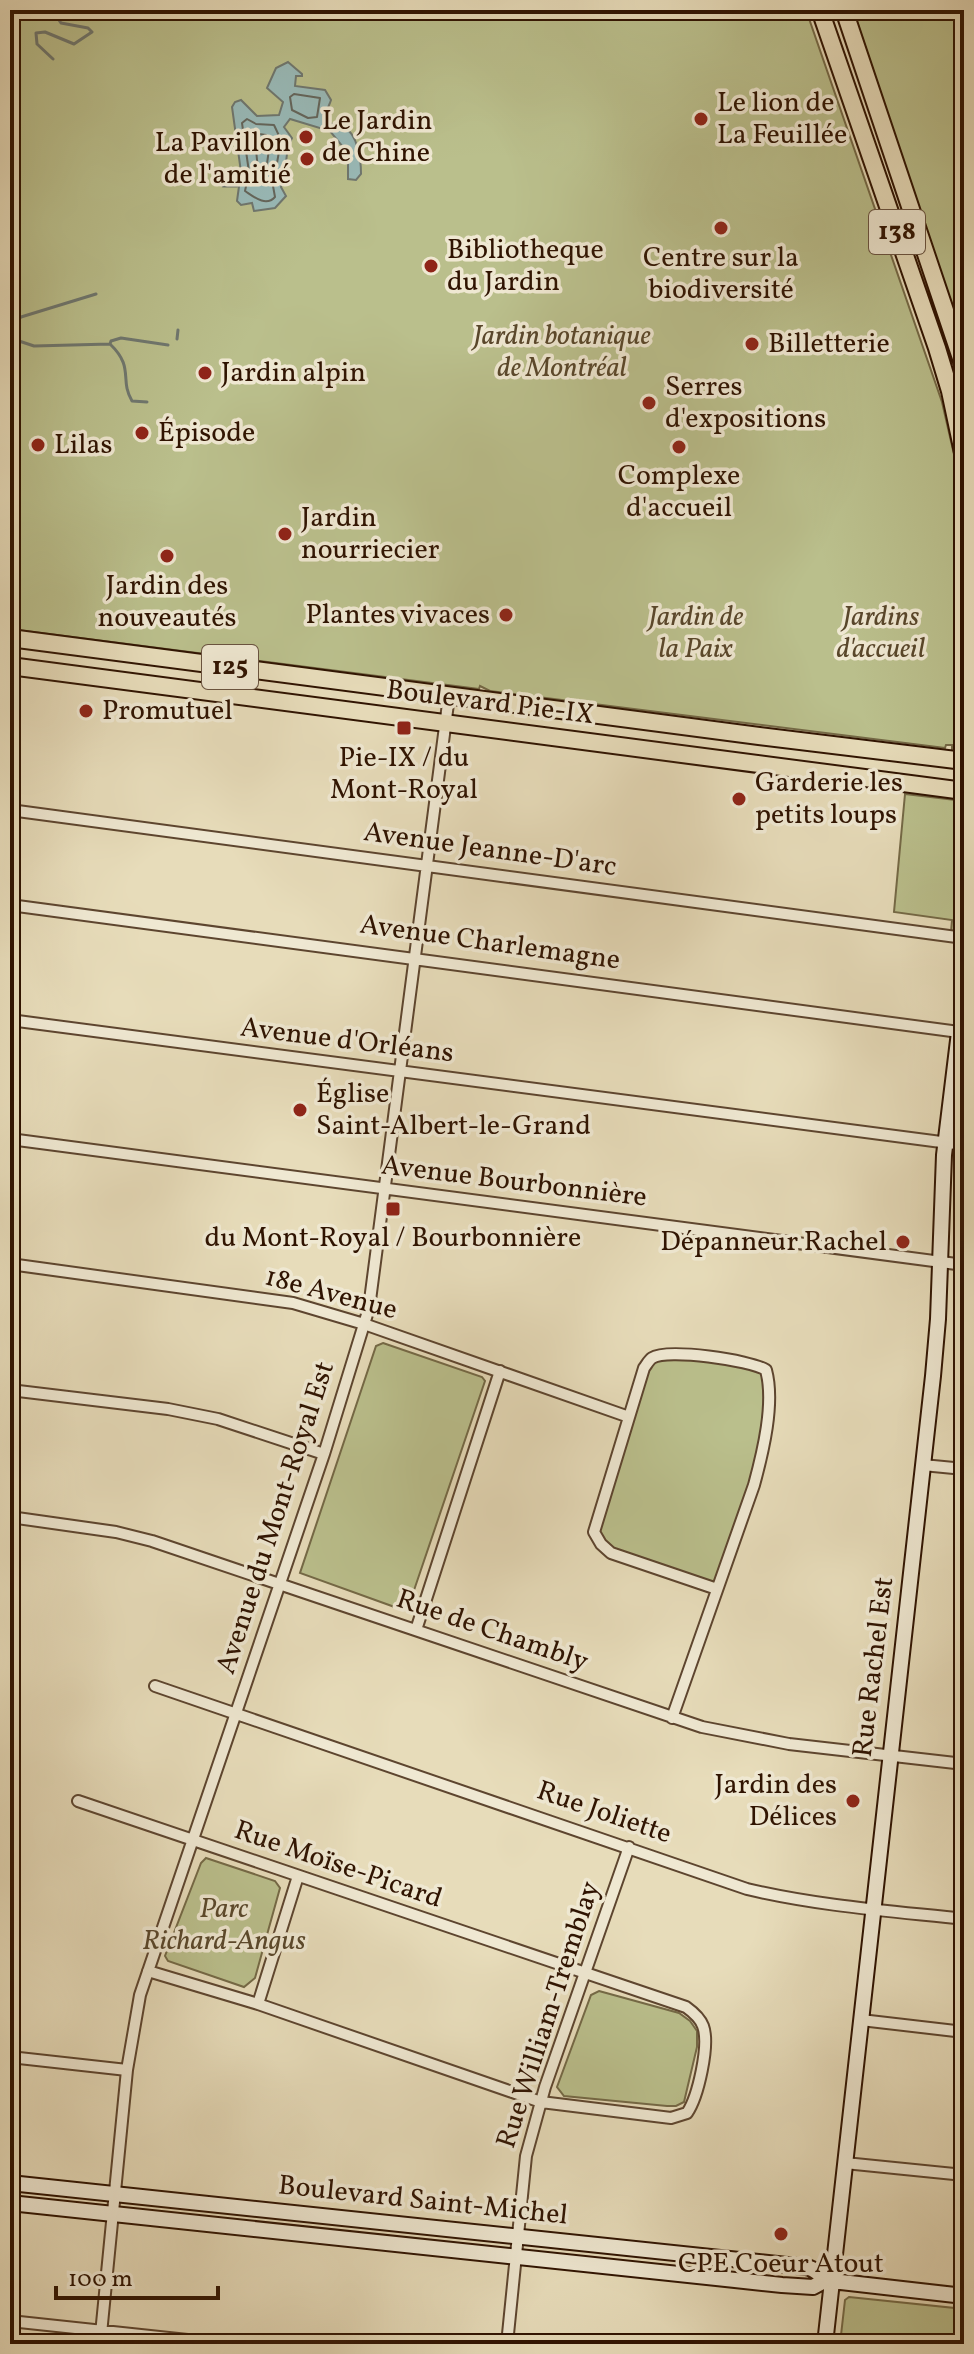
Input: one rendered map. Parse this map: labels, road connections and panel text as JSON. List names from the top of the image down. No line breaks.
{"streets":{"main road":["138","125","Boulevard Pie-IX","Rue Rachel Est","Boulevard Saint-Michel"],"street":["Avenue Jeanne-D'arc","Avenue Charlemagne","Avenue d'Orléans","Avenue Bourbonnière","18e Avenue","Avenue du Mont-Royal Est","Rue de Chambly","Rue Joliette","Rue Moïse-Picard","Rue William-Tremblay"]},"crossings":[["Boulevard Pie-IX","Avenue du Mont-Royal Est"],["Avenue Jeanne-D'arc","Avenue du Mont-Royal Est"],["Avenue Charlemagne","Avenue du Mont-Royal Est"],["Avenue Charlemagne","Rue Rachel Est"],["Avenue d'Orléans","Avenue du Mont-Royal Est"],["Avenue d'Orléans","Rue Rachel Est"],["Avenue Bourbonnière","Avenue du Mont-Royal Est"],["Avenue Bourbonnière","Rue Rachel Est"],["18e Avenue","Avenue du Mont-Royal Est"],["Avenue du Mont-Royal Est","Rue de Chambly"],["Avenue du Mont-Royal Est","Rue Joliette"],["Avenue du Mont-Royal Est","Rue Moïse-Picard"],["Avenue du Mont-Royal Est","Boulevard Saint-Michel"],["Rue de Chambly","Rue Rachel Est"],["Rue Rachel Est","Rue Joliette"],["Rue Rachel Est","Boulevard Saint-Michel"],["Rue Joliette","Rue William-Tremblay"],["Rue Moïse-Picard","Rue William-Tremblay"],["Rue William-Tremblay","Boulevard Saint-Michel"]],"parks":["Jardin botanique de Montréal","Jardin de la Paix","Jardins d'accueil","Parc Richard-Angus"],"places":{"other":["Le lion de La Feuillée","Le Jardin de Chine","La Pavillon de l'amitié","Centre sur la biodiversité","Bibliotheque du Jardin","Billetterie","Jardin alpin","Serres d'expositions","Épisode","Lilas","Complexe d'accueil","Jardin nourriecier","Jardin des nouveautés","Plantes vivaces","Promutuel","Garderie les petits loups","Église Saint-Albert-le-Grand","Dépanneur Rachel","Jardin des Délices","CPE Coeur Atout"],"transit":["Pie-IX / du Mont-Royal","du Mont-Royal / Bourbonnière"]},"scale_bar":"100 m"}
